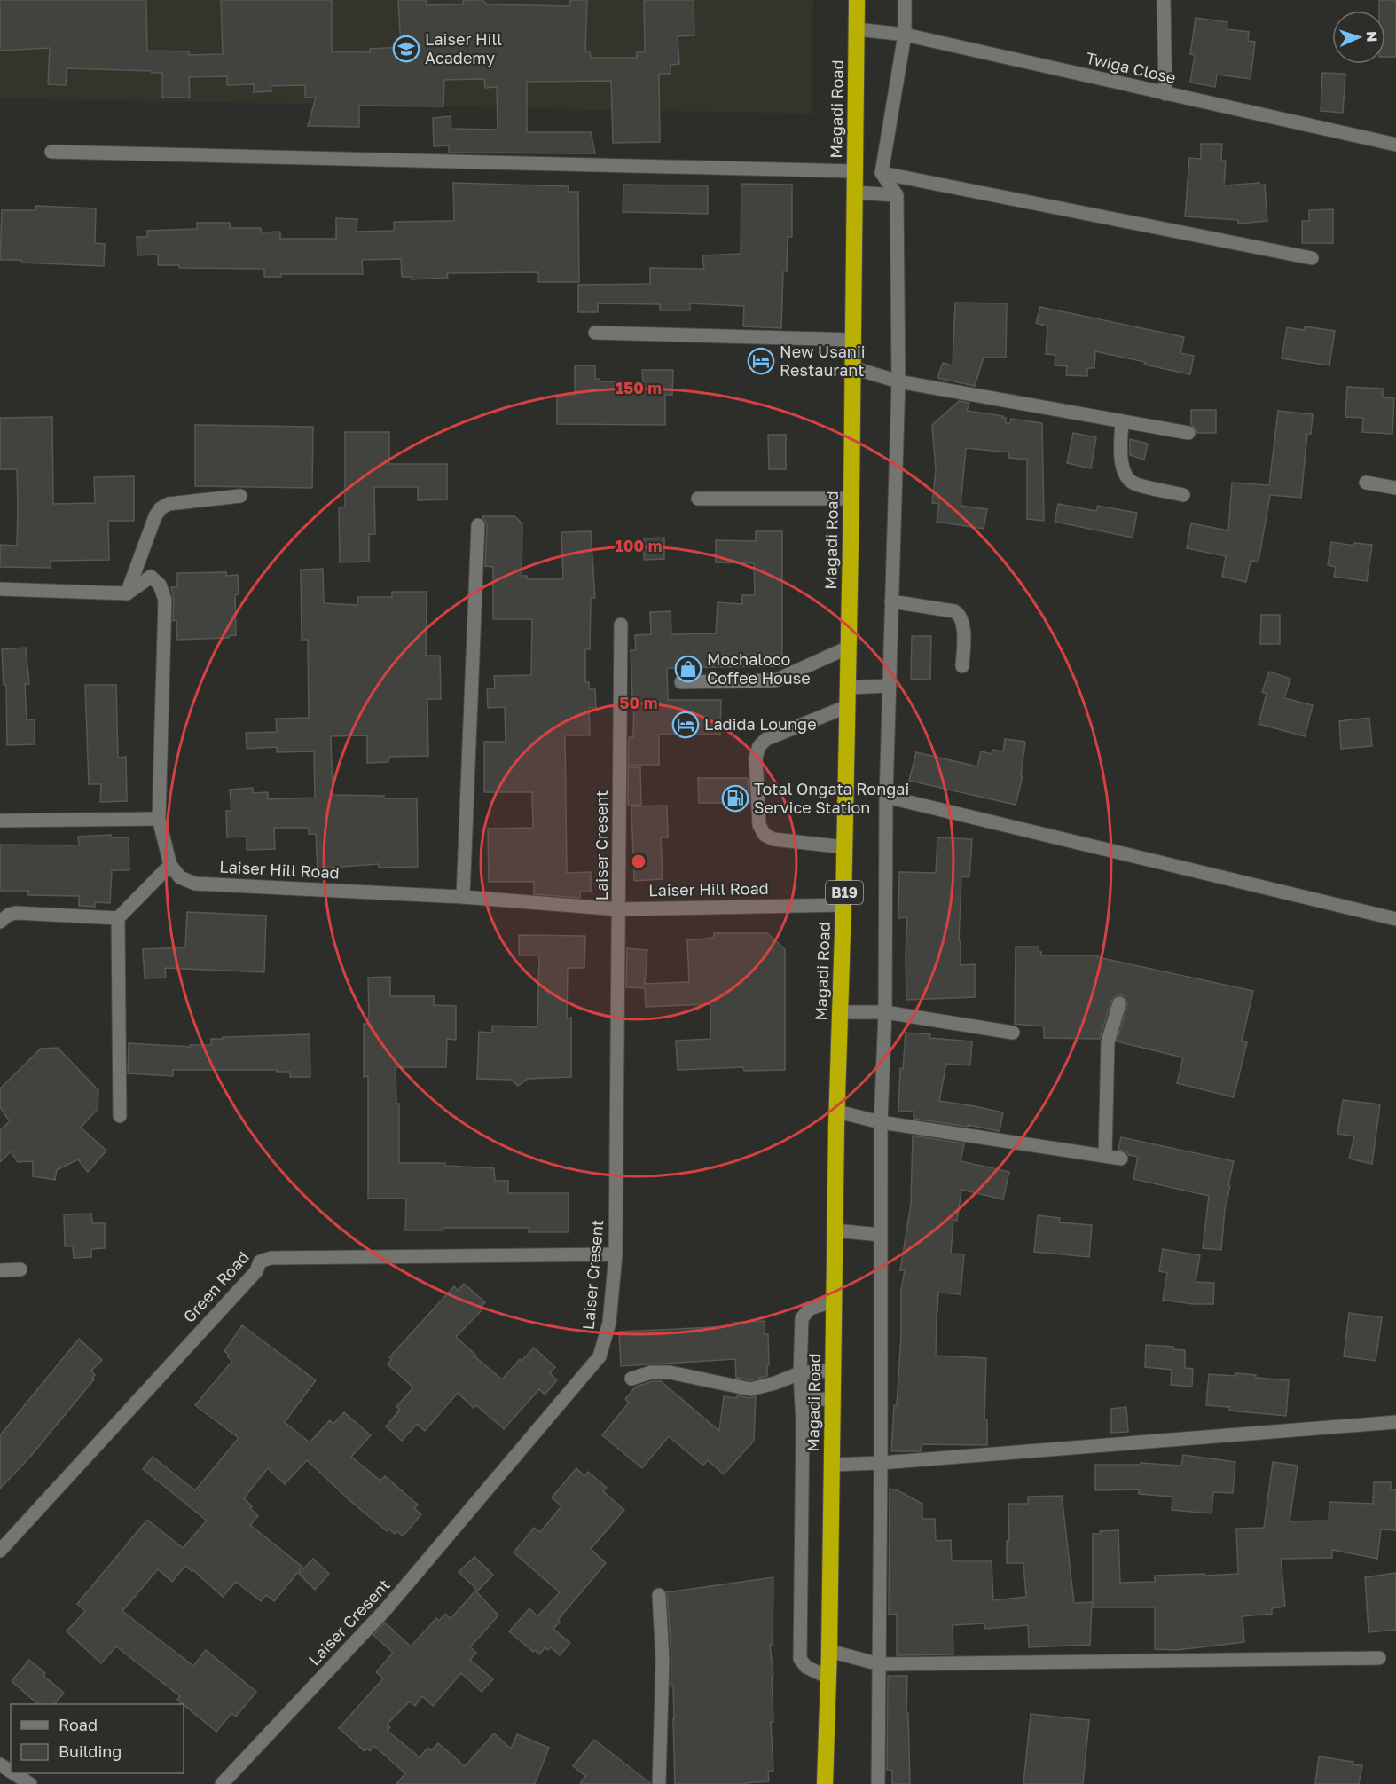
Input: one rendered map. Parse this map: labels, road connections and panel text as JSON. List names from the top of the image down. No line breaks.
{"streets":{"highway":["Magadi Road","B19"],"street":["Twiga Close","Laiser Cresent","Laiser Hill Road","Green Road"]},"crossings":[["Twiga Close","Magadi Road"],["Magadi Road","Laiser Hill Road"],["Laiser Cresent","Laiser Hill Road"],["Laiser Cresent","Green Road"]],"places":{"school or university":["Laiser Hill Academy"],"hotel":["New Usanii Restaurant","Ladida Lounge"],"shop":["Mochaloco Coffee House"],"fuel station":["Total Ongata Rongai Service Station"]},"legend":["Road","Building"],"north":"right","rings":["150 m","100 m","50 m"]}
